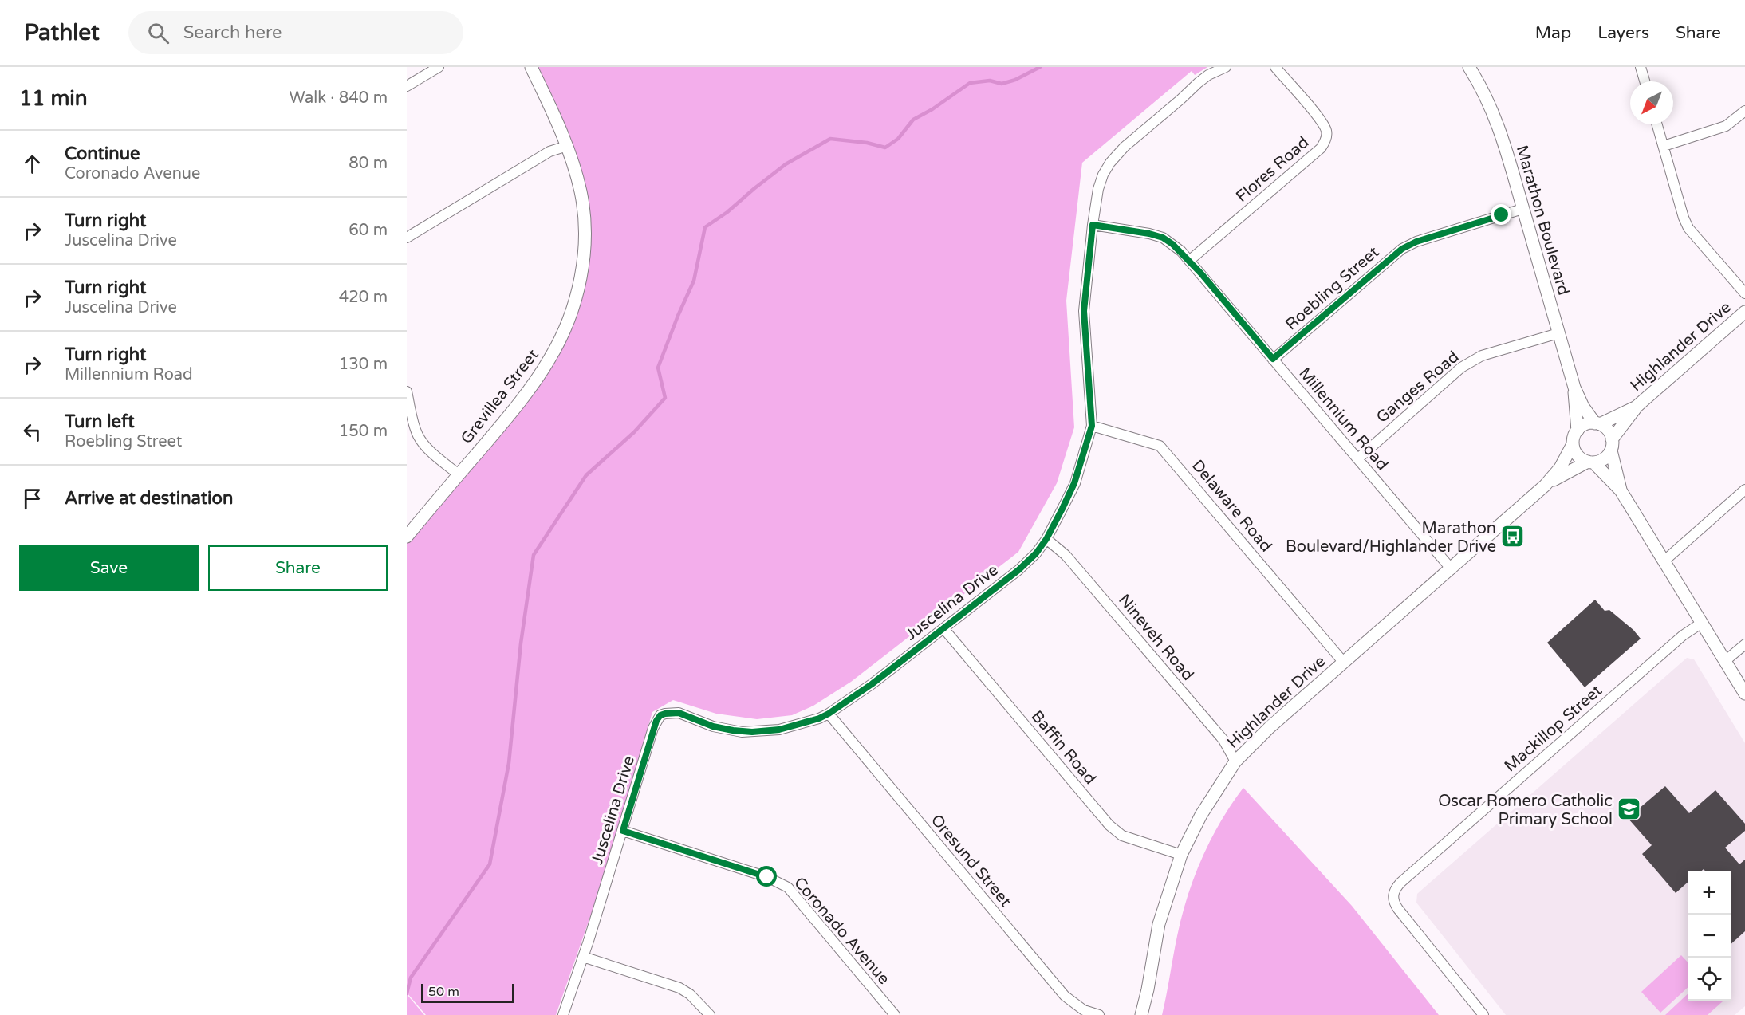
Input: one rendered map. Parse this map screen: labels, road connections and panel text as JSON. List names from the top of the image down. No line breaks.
{"streets":{"street":["Flores Road","Marathon Boulevard","Roebling Street","Highlander Drive","Ganges Road","Grevillea Street","Millennium Road","Delaware Road","Juscelina Drive","Nineveh Road","Mackillop Street","Baffin Road","Oresund Street","Coronado Avenue"]},"crossings":[["Flores Road","Millennium Road"],["Marathon Boulevard","Roebling Street"],["Marathon Boulevard","Highlander Drive"],["Marathon Boulevard","Ganges Road"],["Roebling Street","Millennium Road"],["Highlander Drive","Millennium Road"],["Highlander Drive","Delaware Road"],["Highlander Drive","Nineveh Road"],["Highlander Drive","Baffin Road"],["Ganges Road","Millennium Road"],["Millennium Road","Juscelina Drive"],["Delaware Road","Juscelina Drive"],["Juscelina Drive","Nineveh Road"],["Juscelina Drive","Baffin Road"],["Juscelina Drive","Oresund Street"],["Juscelina Drive","Coronado Avenue"]],"places":{"bus stop":["Marathon Boulevard/Highlander Drive"],"school or university":["Oscar Romero Catholic Primary School"]},"scale_bar":"50 m","north":"bottom left","page":{"header":"Pathlet","search":"Search here","nav":["Map","Layers","Share"],"heading":["11 min","Walk · 840 m"],"list":[["Continue","Coronado Avenue","80 m"],["Turn right","Juscelina Drive","60 m"],["Turn right","Juscelina Drive","420 m"],["Turn right","Millennium Road","130 m"],["Turn left","Roebling Street","150 m"],"Arrive at destination"],"buttons":["Save","Share"],"map_buttons":["+","−"],"scale":"50 m"}}
